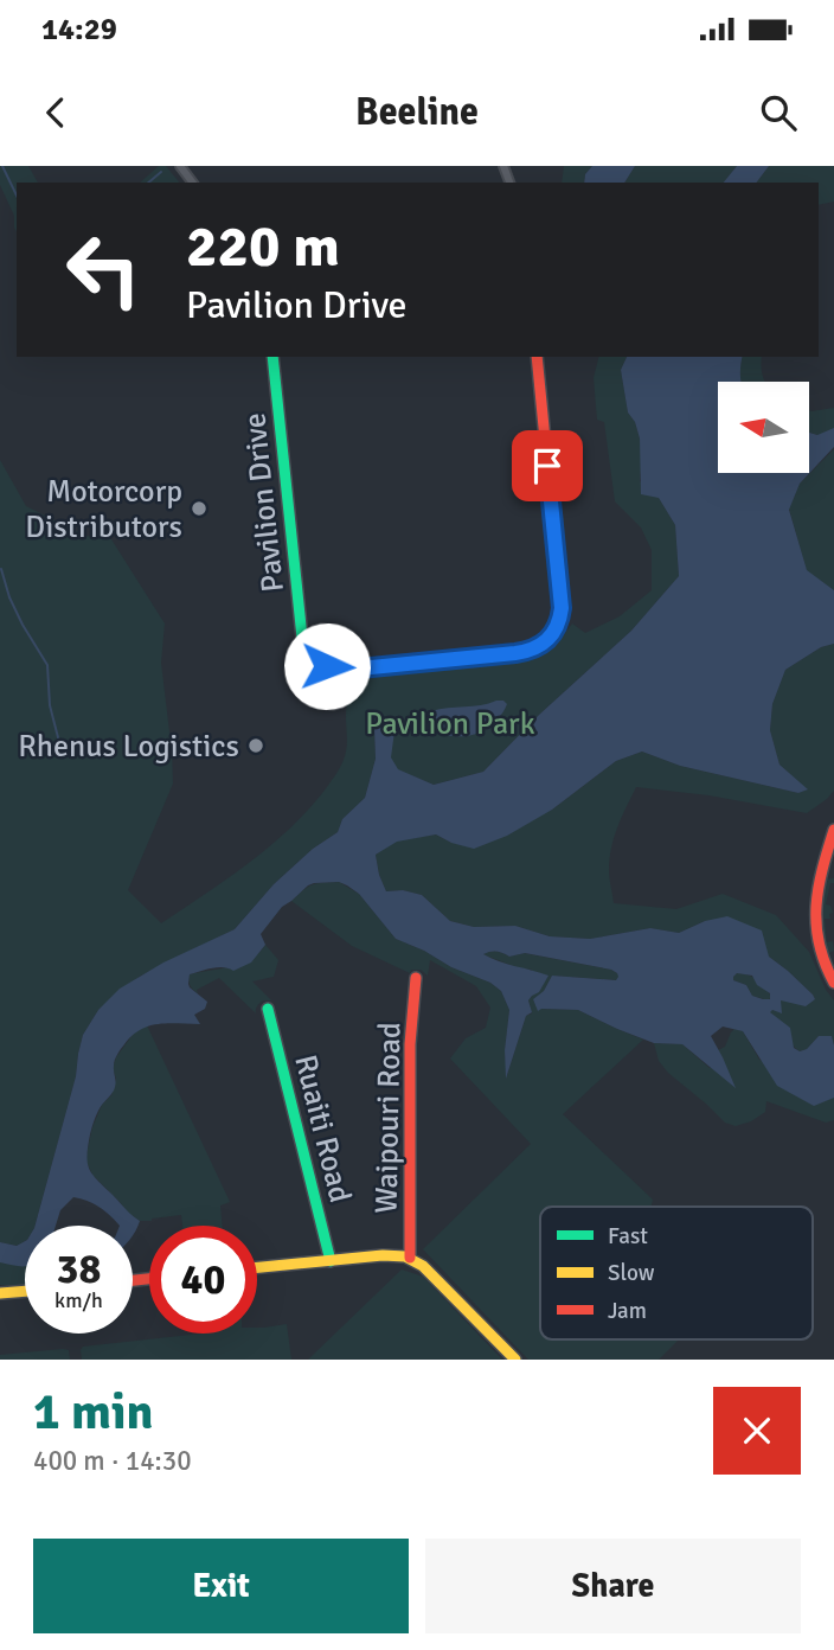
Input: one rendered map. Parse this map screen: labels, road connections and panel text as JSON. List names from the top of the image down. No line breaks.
{"streets":{"street":["Pavilion Drive","Waipouri Road","Ruaiti Road"]},"parks":["Pavilion Park"],"places":["Motorcorp Distributors","Rhenus Logistics"],"legend":["Fast","Slow","Jam"],"north":"left","page":{"status":"14:29","header":"Beeline","turn":["220 m","Pavilion Drive"],"speed":"38 km/h","limit":"40","heading":["1 min","400 m · 14:30"],"buttons":["Exit","Share"]}}
